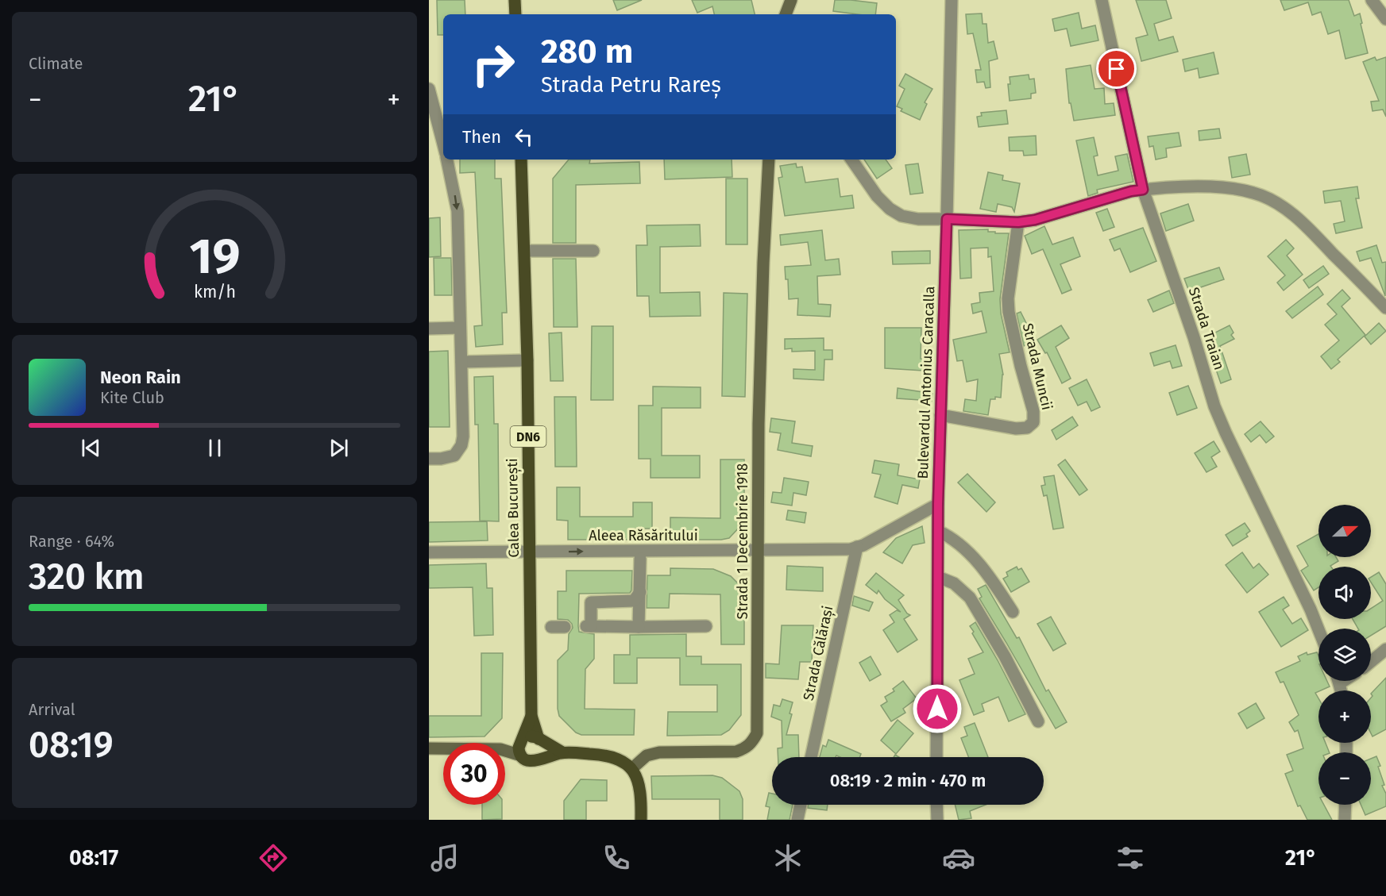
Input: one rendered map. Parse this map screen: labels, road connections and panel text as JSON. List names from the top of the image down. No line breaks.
{"streets":{"main road":["DN6","Calea București","Strada 1 Decembrie 1918"],"street":["Strada Traian","Strada Muncii","Bulevardul Antonius Caracalla","Aleea Răsăritului","Strada Călărași"]},"crossings":[["Strada Muncii","Bulevardul Antonius Caracalla"],["Calea București","Aleea Răsăritului"],["Aleea Răsăritului","Strada 1 Decembrie 1918"],["Aleea Răsăritului","Strada Călărași"]],"north":"right","page":{"tile":["Climate",["Range · 64%","320 km"],["Arrival","08:19"]],"turn":["280 m","Strada Petru Rareș"],"heat":["−","21°","+"],"then":"Then","song":["Neon Rain","Kite Club"],"map_buttons":["+","−"],"limit":"30","trip":"08:19 · 2 min · 470 m","tabs":["08:17","21°"],"gauge":["19","km/h"]}}
